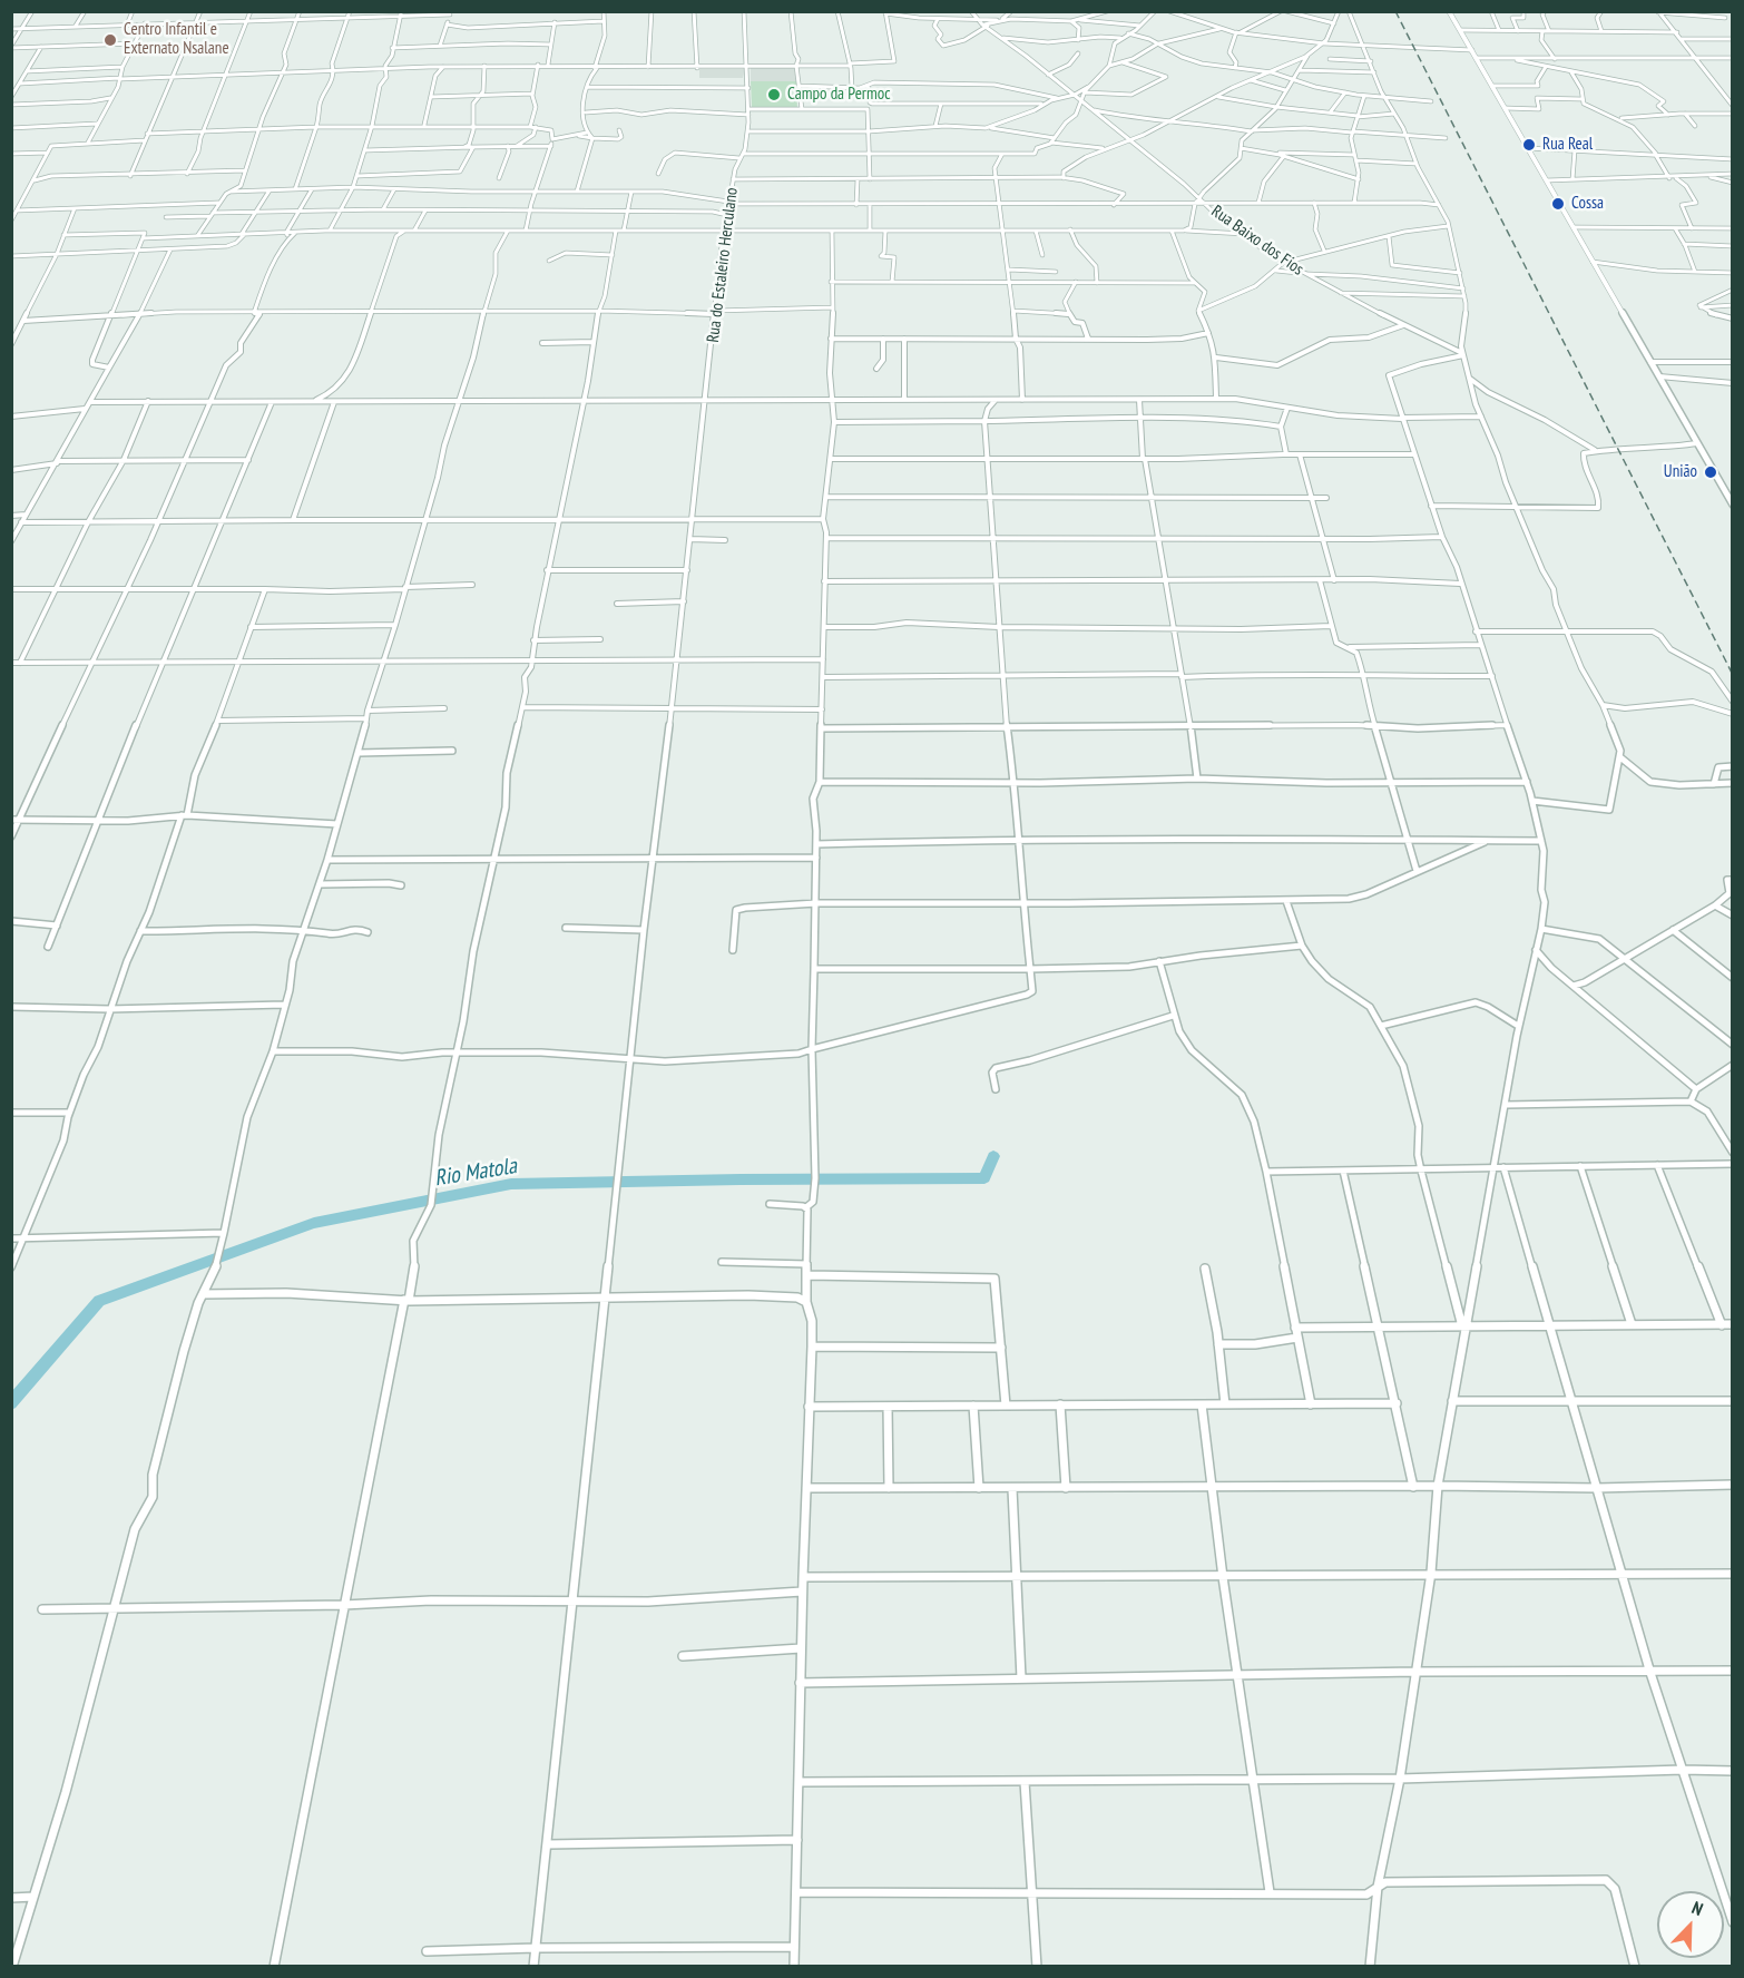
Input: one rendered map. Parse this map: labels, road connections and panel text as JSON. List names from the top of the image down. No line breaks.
{"streets":{"street":["Rua Baixo dos Fios","Rua do Estaleiro Herculano"]},"water":["Rio Matola"],"places":["Centro Infantil e Externato Nsalane","Campo da Permoc","Rua Real","Cossa","União"],"north":"top right"}
